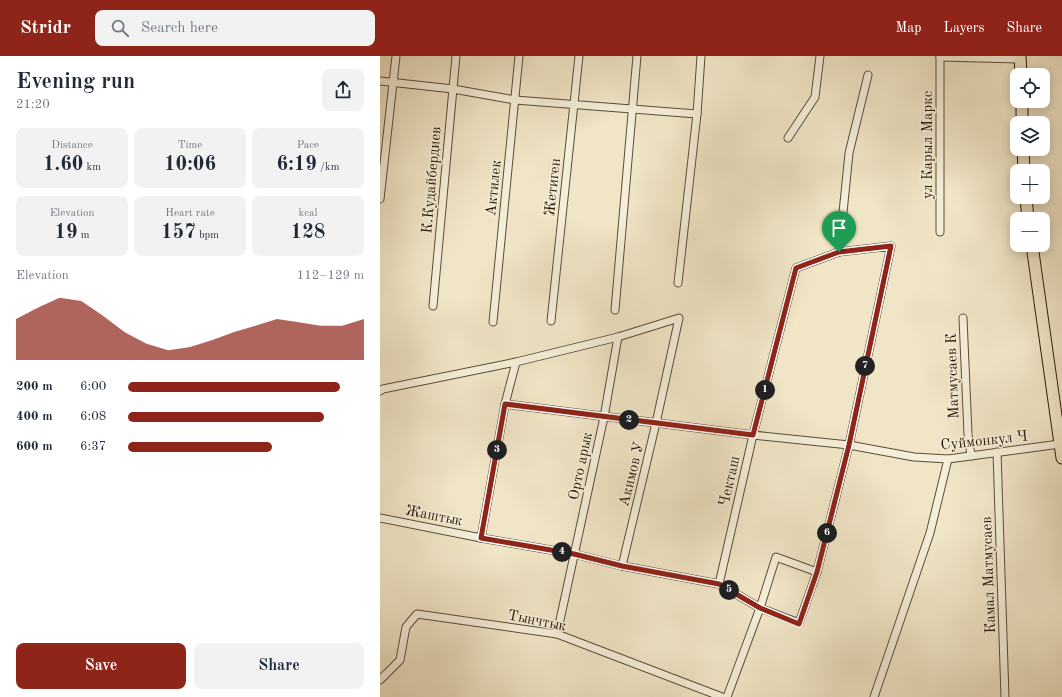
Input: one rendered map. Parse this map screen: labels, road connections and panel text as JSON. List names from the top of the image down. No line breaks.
{"streets":{"street":["ул Карыл Маркс","К.Кудайбердиев","Жетиген","Актилек","Матмусаев К","Суймонкул Ч","Орто арык","Акимов У","Чекташ","Жаштык","Камал Матмусаев","Тынчтык"]},"crossings":[["Матмусаев К","Суймонкул Ч"],["Суймонкул Ч","Орто арык"],["Суймонкул Ч","Акимов У"],["Суймонкул Ч","Чекташ"],["Суймонкул Ч","Камал Матмусаев"],["Орто арык","Акимов У"],["Орто арык","Жаштык"],["Орто арык","Тынчтык"],["Акимов У","Жаштык"],["Чекташ","Жаштык"]],"page":{"header":"Stridr","search":"Search here","nav":["Map","Layers","Share"],"heading":["Evening run","21:20"],"map_buttons":["+","−"],"stats":[["Distance","1.60 km"],["Time","10:06"],["Pace","6:19 /km"],["Elevation","19 m"],["Heart rate","157 bpm"],["kcal","128"]],"chart":["Elevation","112–129 m"],"pins":["7","1","2","3","6","4","5"],"list":[{"name":"200 m","note":"6:00"},{"name":"400 m","note":"6:08"},{"name":"600 m","note":"6:37"}],"buttons":["Save","Share"]}}
